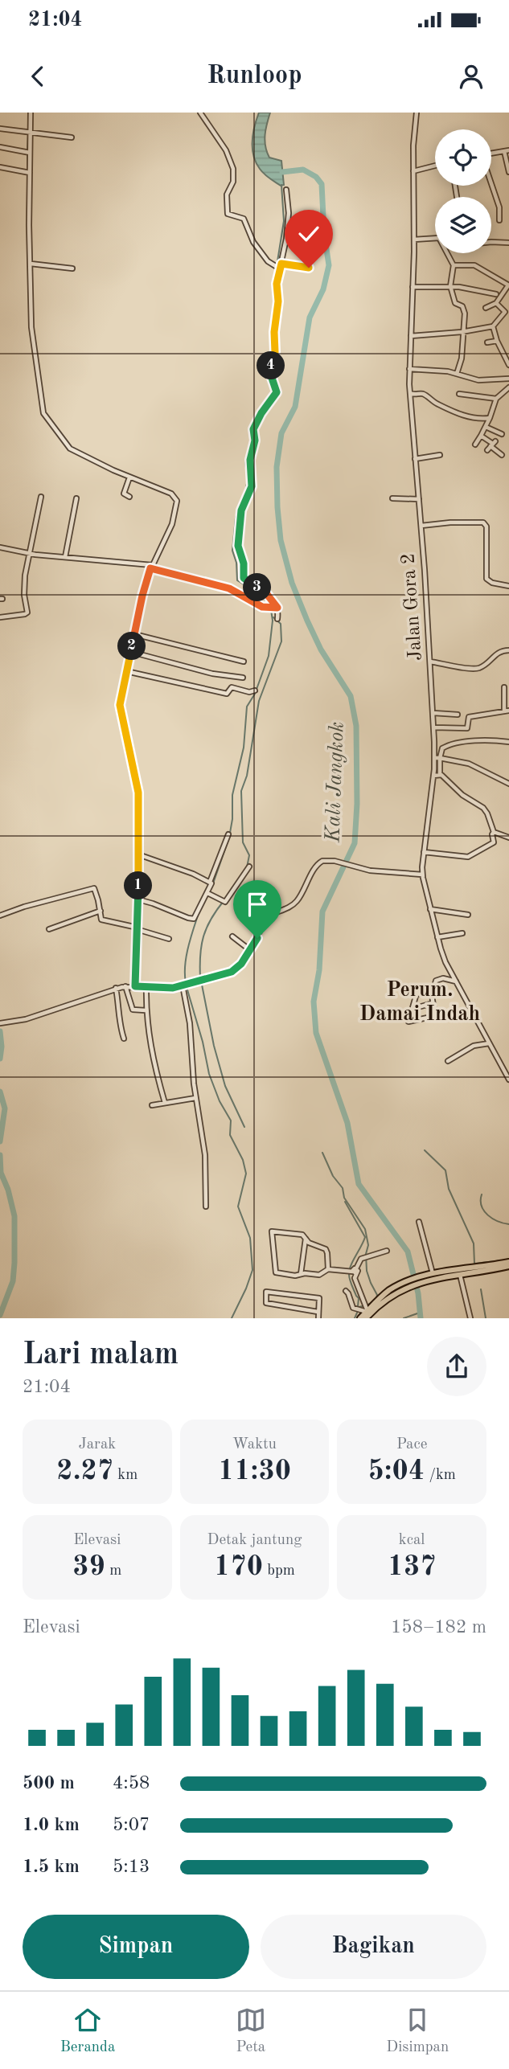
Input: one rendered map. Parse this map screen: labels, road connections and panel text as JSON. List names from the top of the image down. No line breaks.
{"streets":{"street":["Jalan Gora 2"]},"districts":["Perum. Damai Indah"],"water":["Kali Jangkok"],"page":{"status":"21:04","header":"Runloop","pins":["4","3","2","1"],"heading":["Lari malam","21:04"],"stats":[["Jarak","2.27 km"],["Waktu","11:30"],["Pace","5:04 /km"],["Elevasi","39 m"],["Detak jantung","170 bpm"],["kcal","137"]],"chart":["Elevasi","158–182 m"],"list":[{"name":"500 m","note":"4:58"},{"name":"1.0 km","note":"5:07"},{"name":"1.5 km","note":"5:13"}],"buttons":["Simpan","Bagikan"],"tabs":["Beranda","Peta","Disimpan"]}}
